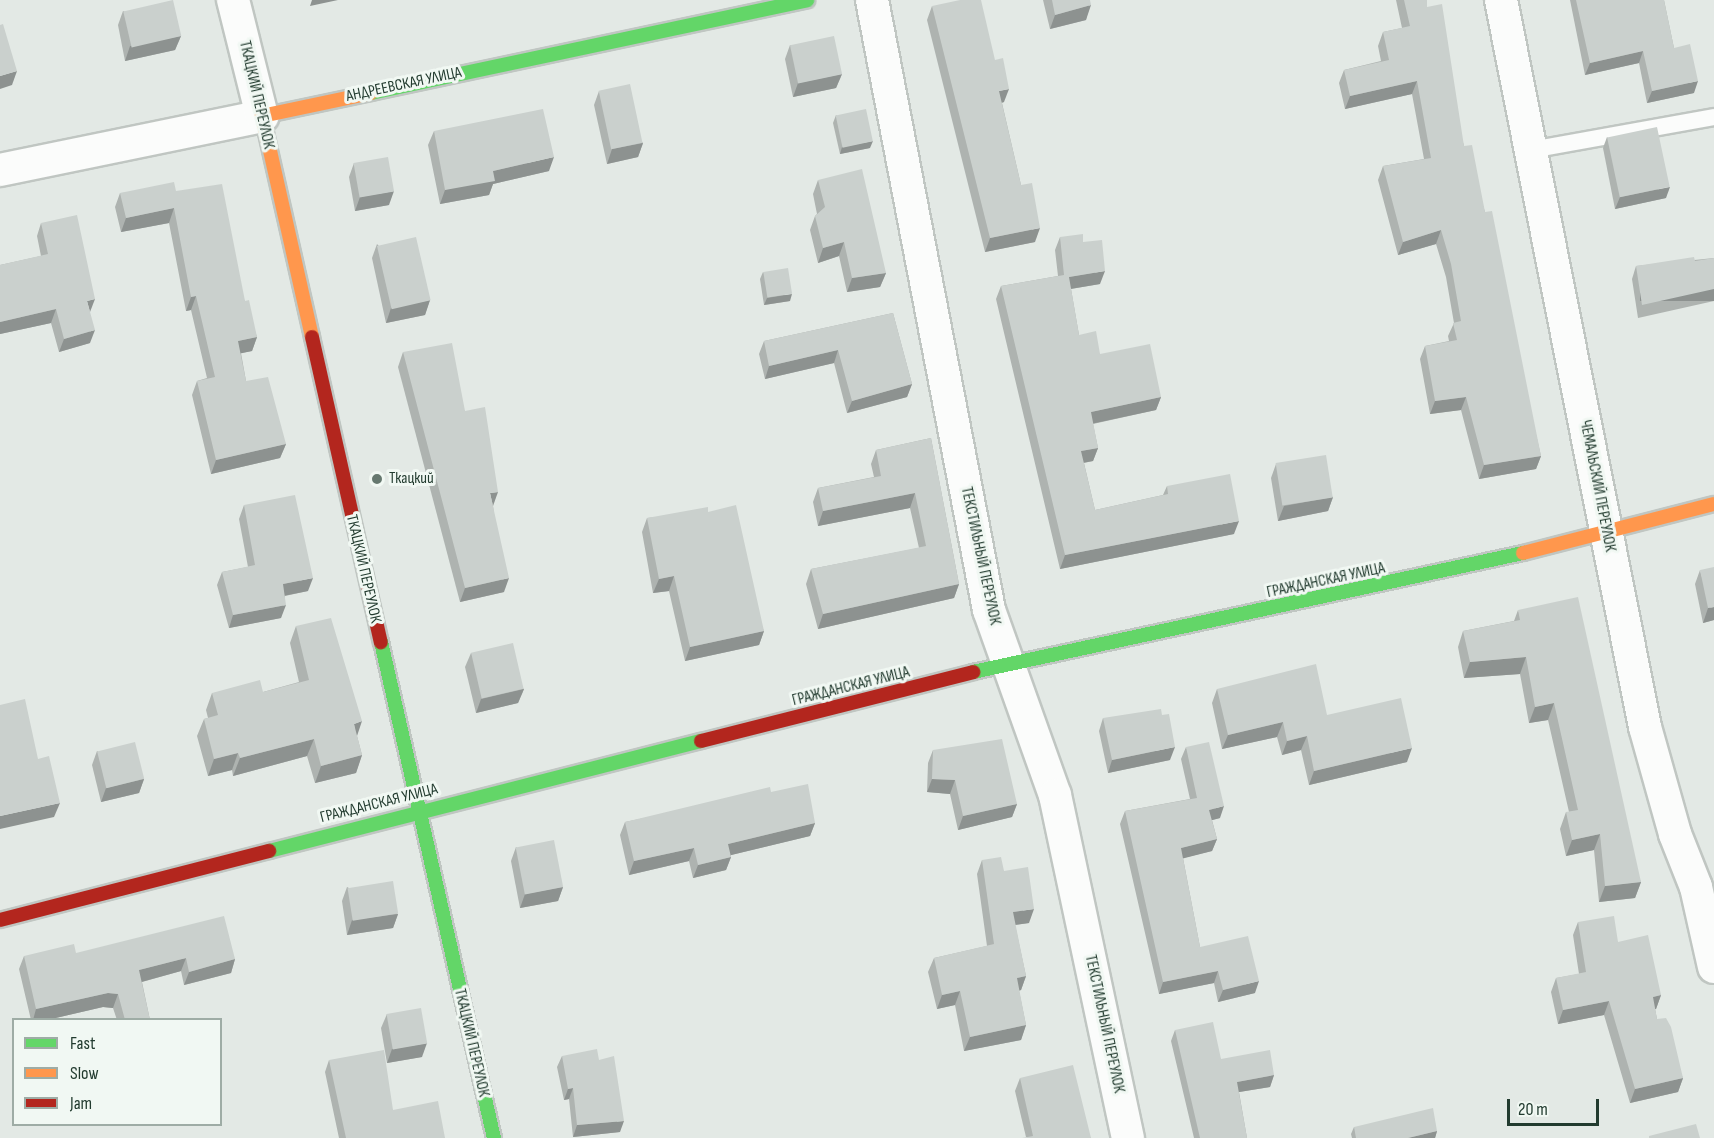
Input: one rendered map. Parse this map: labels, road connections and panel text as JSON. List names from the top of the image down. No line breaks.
{"streets":{"street":["АНДРЕЕВСКАЯ УЛИЦА","ТКАЦКИЙ ПЕРЕУЛОК","ЧЕМАЛЬСКИЙ ПЕРЕУЛОК","ТЕКСТИЛЬНЫЙ ПЕРЕУЛОК","ГРАЖДАНСКАЯ УЛИЦА"]},"crossings":[["АНДРЕЕВСКАЯ УЛИЦА","ТКАЦКИЙ ПЕРЕУЛОК"],["ТКАЦКИЙ ПЕРЕУЛОК","ГРАЖДАНСКАЯ УЛИЦА"],["ЧЕМАЛЬСКИЙ ПЕРЕУЛОК","ГРАЖДАНСКАЯ УЛИЦА"],["ТЕКСТИЛЬНЫЙ ПЕРЕУЛОК","ГРАЖДАНСКАЯ УЛИЦА"]],"places":["Ткацкий"],"legend":["Fast","Slow","Jam"],"scale_bar":"20 m"}
